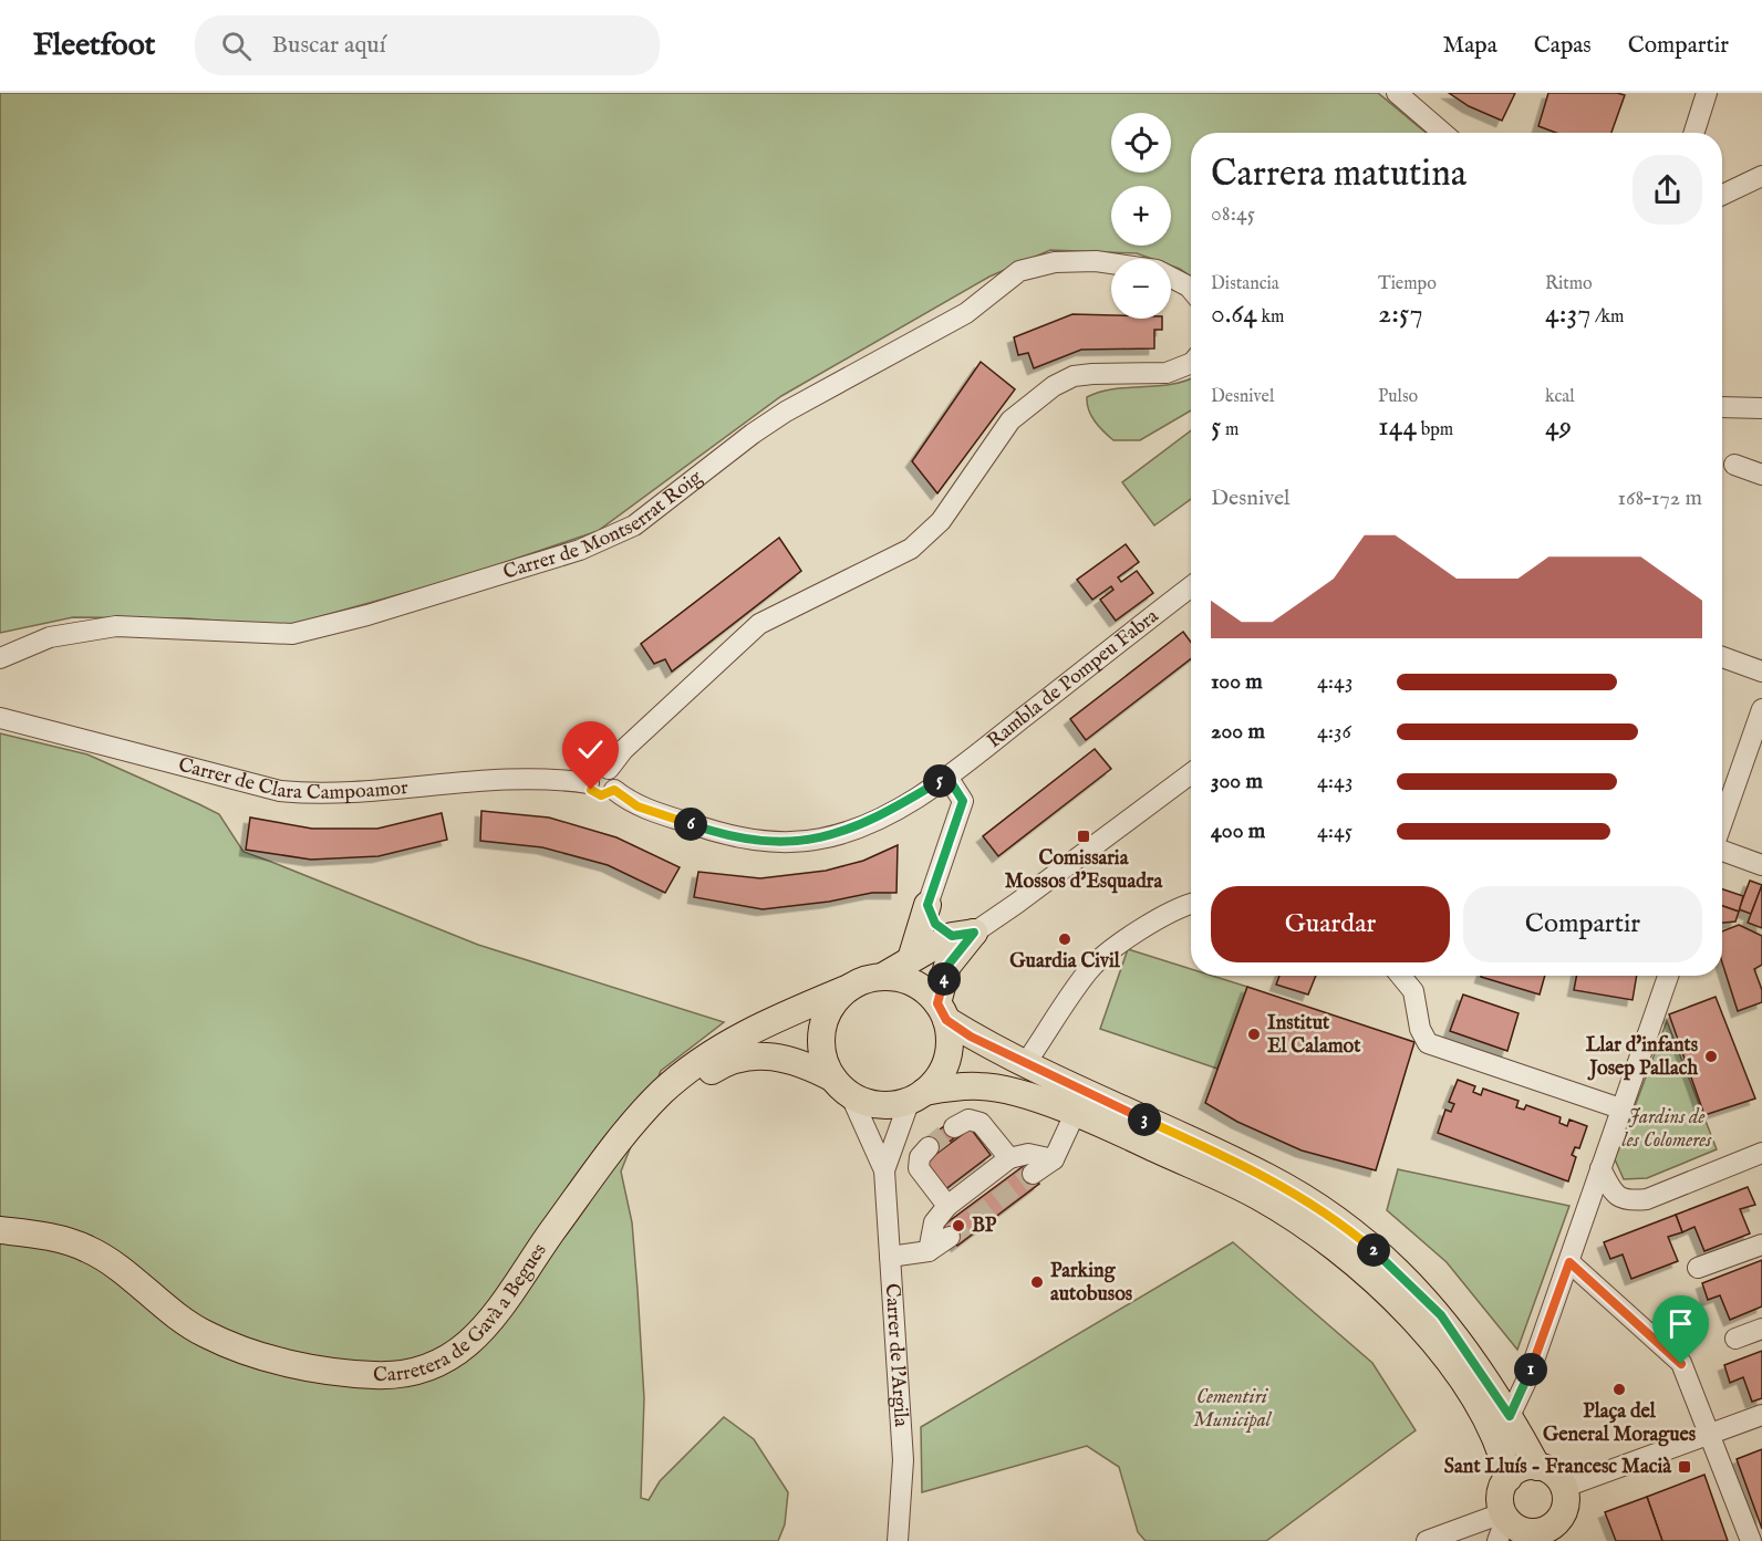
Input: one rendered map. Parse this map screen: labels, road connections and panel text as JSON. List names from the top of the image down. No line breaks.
{"streets":{"main road":["Carretera de Gavà a Begues"],"street":["Carrer de Montserrat Roig","Rambla de Pompeu Fabra","Carrer de Clara Campoamor","Carrer de l'Argila"]},"crossings":[["Carretera de Gavà a Begues","Carrer de l'Argila"]],"parks":["Jardins de les Colomeres","Cementiri Municipal"],"places":{"transit":["Comissaria Mossos d'Esquadra","Sant Lluís - Francesc Macià"],"other":["Guardia Civil","Institut El Calamot","Llar d'infants Josep Pallach","BP","Parking autobusos","Plaça del General Moragues"]},"page":{"header":"Fleetfoot","search":"Buscar aquí","nav":["Mapa","Capas","Compartir"],"map_buttons":["+","−"],"heading":["Carrera matutina","08:45"],"stats":[["Distancia","0.64 km"],["Tiempo","2:57"],["Ritmo","4:37 /km"],["Desnivel","5 m"],["Pulso","144 bpm"],["kcal","49"]],"chart":["Desnivel","168–172 m"],"list":[{"name":"100 m","note":"4:43"},{"name":"200 m","note":"4:36"},{"name":"300 m","note":"4:43"},{"name":"400 m","note":"4:45"}],"pins":["5","6","4","3","2","1"],"buttons":["Guardar","Compartir"]}}
